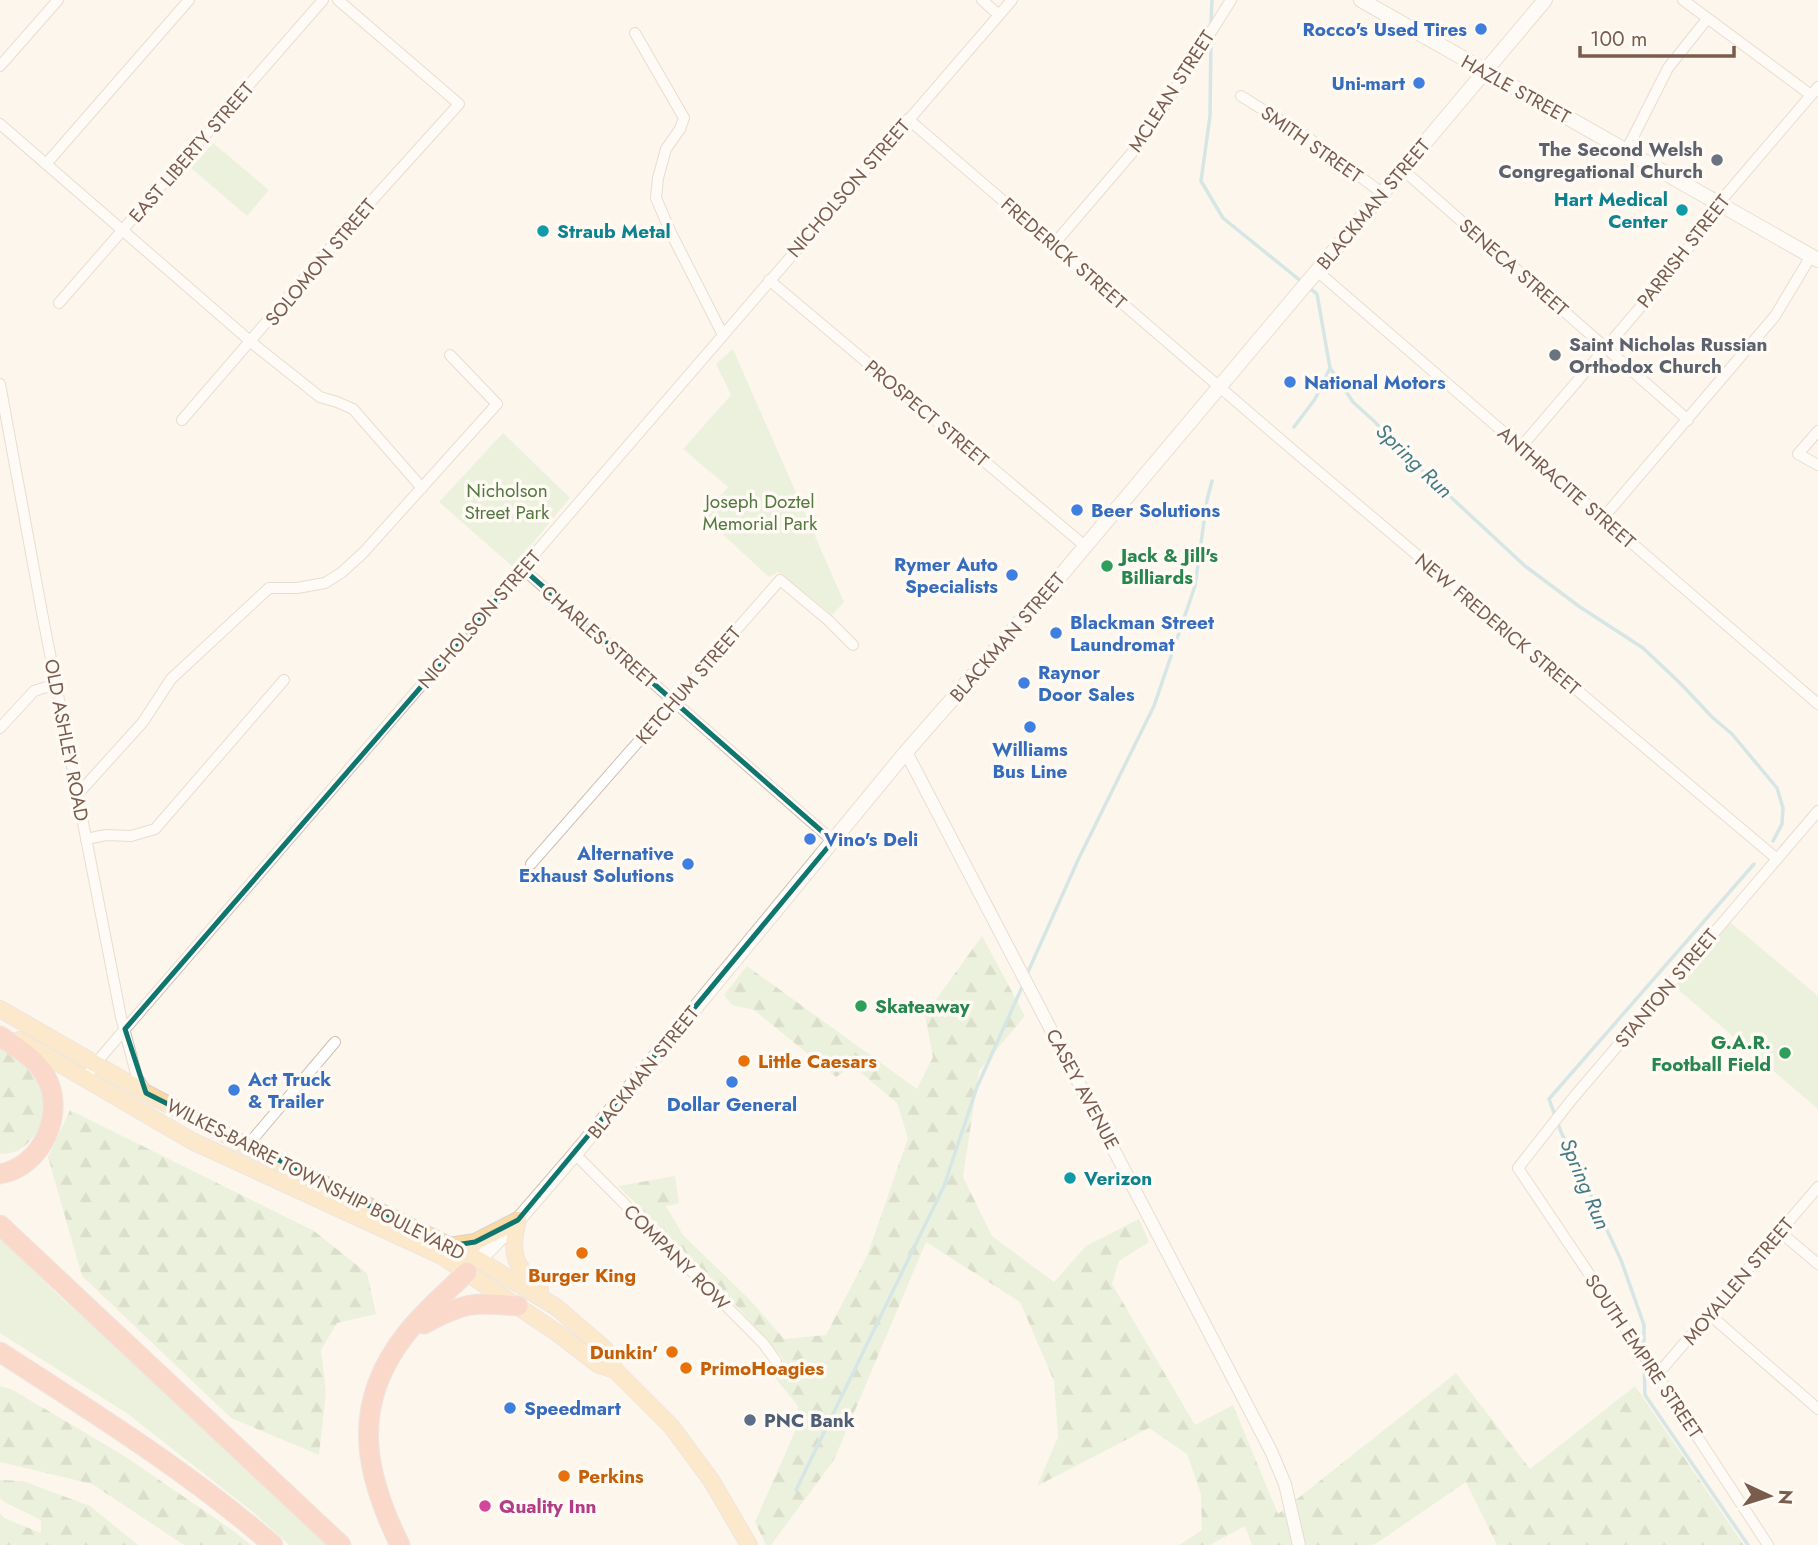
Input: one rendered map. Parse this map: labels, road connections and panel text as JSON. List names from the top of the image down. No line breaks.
{"streets":{"main road":["HAZLE STREET","BLACKMAN STREET","WILKES-BARRE TOWNSHIP BOULEVARD"],"street":["MCLEAN STREET","SMITH STREET","EAST LIBERTY STREET","NICHOLSON STREET","PARRISH STREET","FREDERICK STREET","SOLOMON STREET","SENECA STREET","PROSPECT STREET","ANTHRACITE STREET","NEW FREDERICK STREET","CHARLES STREET","KETCHUM STREET","OLD ASHLEY ROAD","STANTON STREET","CASEY AVENUE","COMPANY ROW","MOYALLEN STREET","SOUTH EMPIRE STREET"]},"crossings":[["HAZLE STREET","BLACKMAN STREET"],["HAZLE STREET","PARRISH STREET"],["MCLEAN STREET","FREDERICK STREET"],["SMITH STREET","BLACKMAN STREET"],["NICHOLSON STREET","FREDERICK STREET"],["NICHOLSON STREET","PROSPECT STREET"],["NICHOLSON STREET","CHARLES STREET"],["NICHOLSON STREET","OLD ASHLEY ROAD"],["NICHOLSON STREET","WILKES-BARRE TOWNSHIP BOULEVARD"],["BLACKMAN STREET","FREDERICK STREET"],["BLACKMAN STREET","SENECA STREET"],["BLACKMAN STREET","PROSPECT STREET"],["BLACKMAN STREET","ANTHRACITE STREET"],["BLACKMAN STREET","NEW FREDERICK STREET"],["BLACKMAN STREET","CHARLES STREET"],["BLACKMAN STREET","CASEY AVENUE"],["BLACKMAN STREET","WILKES-BARRE TOWNSHIP BOULEVARD"],["BLACKMAN STREET","COMPANY ROW"],["PARRISH STREET","SENECA STREET"],["PARRISH STREET","ANTHRACITE STREET"],["FREDERICK STREET","NEW FREDERICK STREET"],["NEW FREDERICK STREET","STANTON STREET"],["CHARLES STREET","KETCHUM STREET"],["OLD ASHLEY ROAD","WILKES-BARRE TOWNSHIP BOULEVARD"],["STANTON STREET","SOUTH EMPIRE STREET"],["MOYALLEN STREET","SOUTH EMPIRE STREET"]],"water":["Spring Run"],"parks":["Nicholson Street Park","Joseph Doztel Memorial Park"],"places":["Rocco's Used Tires","Uni-mart","The Second Welsh Congregational Church","Hart Medical Center","Straub Metal","Saint Nicholas Russian Orthodox Church","National Motors","Beer Solutions","Jack & Jill's Billiards","Rymer Auto Specialists","Blackman Street Laundromat","Raynor Door Sales","Williams Bus Line","Vino's Deli","Alternative Exhaust Solutions","Skateaway","G.A.R. Football Field","Little Caesars","Dollar General","Act Truck & Trailer","Verizon","Burger King","Dunkin'","PrimoHoagies","Speedmart","PNC Bank","Perkins","Quality Inn"],"scale_bar":"100 m","north":"right"}
